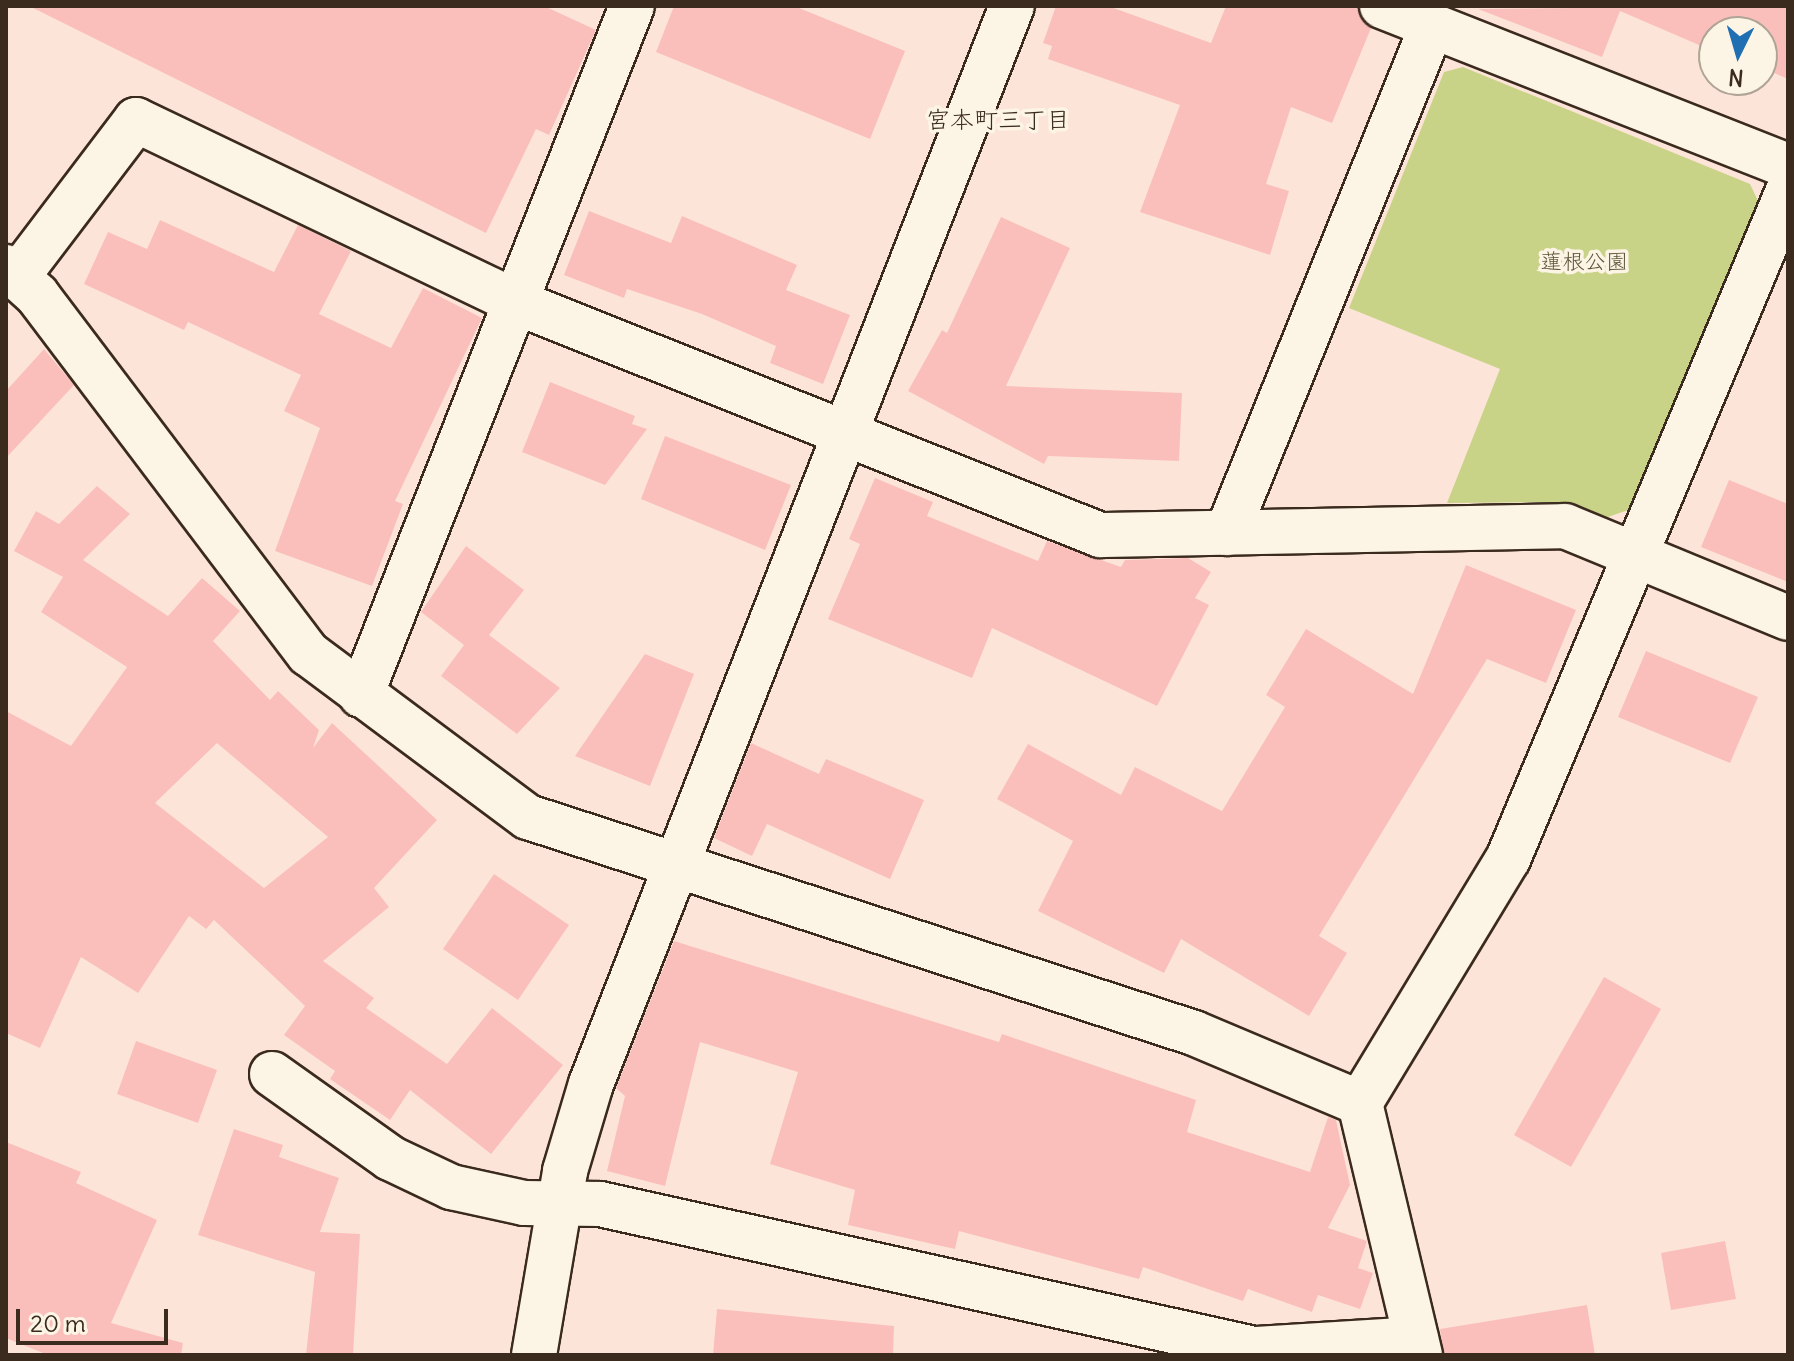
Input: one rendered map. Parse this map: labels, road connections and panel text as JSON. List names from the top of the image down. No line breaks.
{"districts":["宮本町三丁目"],"parks":["蓮根公園"],"scale_bar":"20 m","north":"bottom"}
